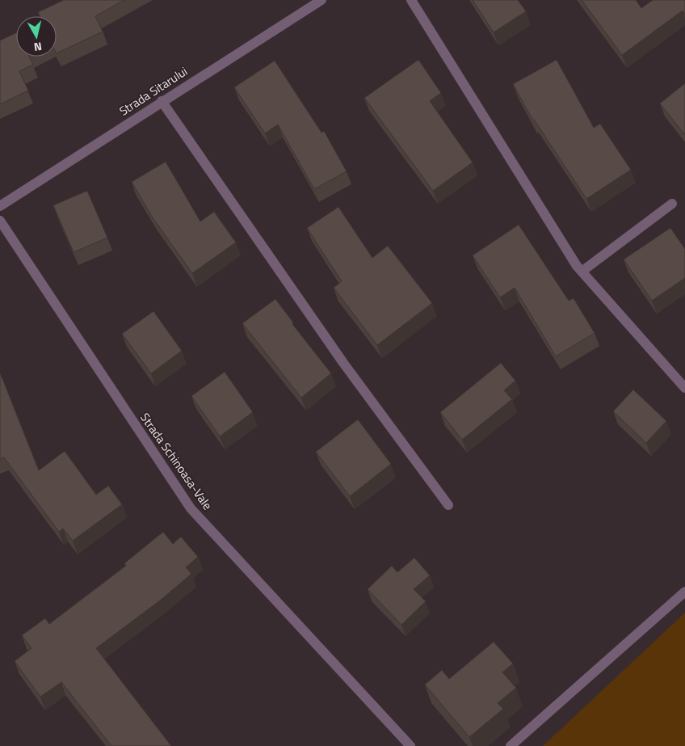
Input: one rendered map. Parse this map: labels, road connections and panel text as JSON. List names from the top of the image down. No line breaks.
{"streets":{"street":["Strada Sitarului","Strada Schinoasa-Vale"]},"north":"bottom"}
